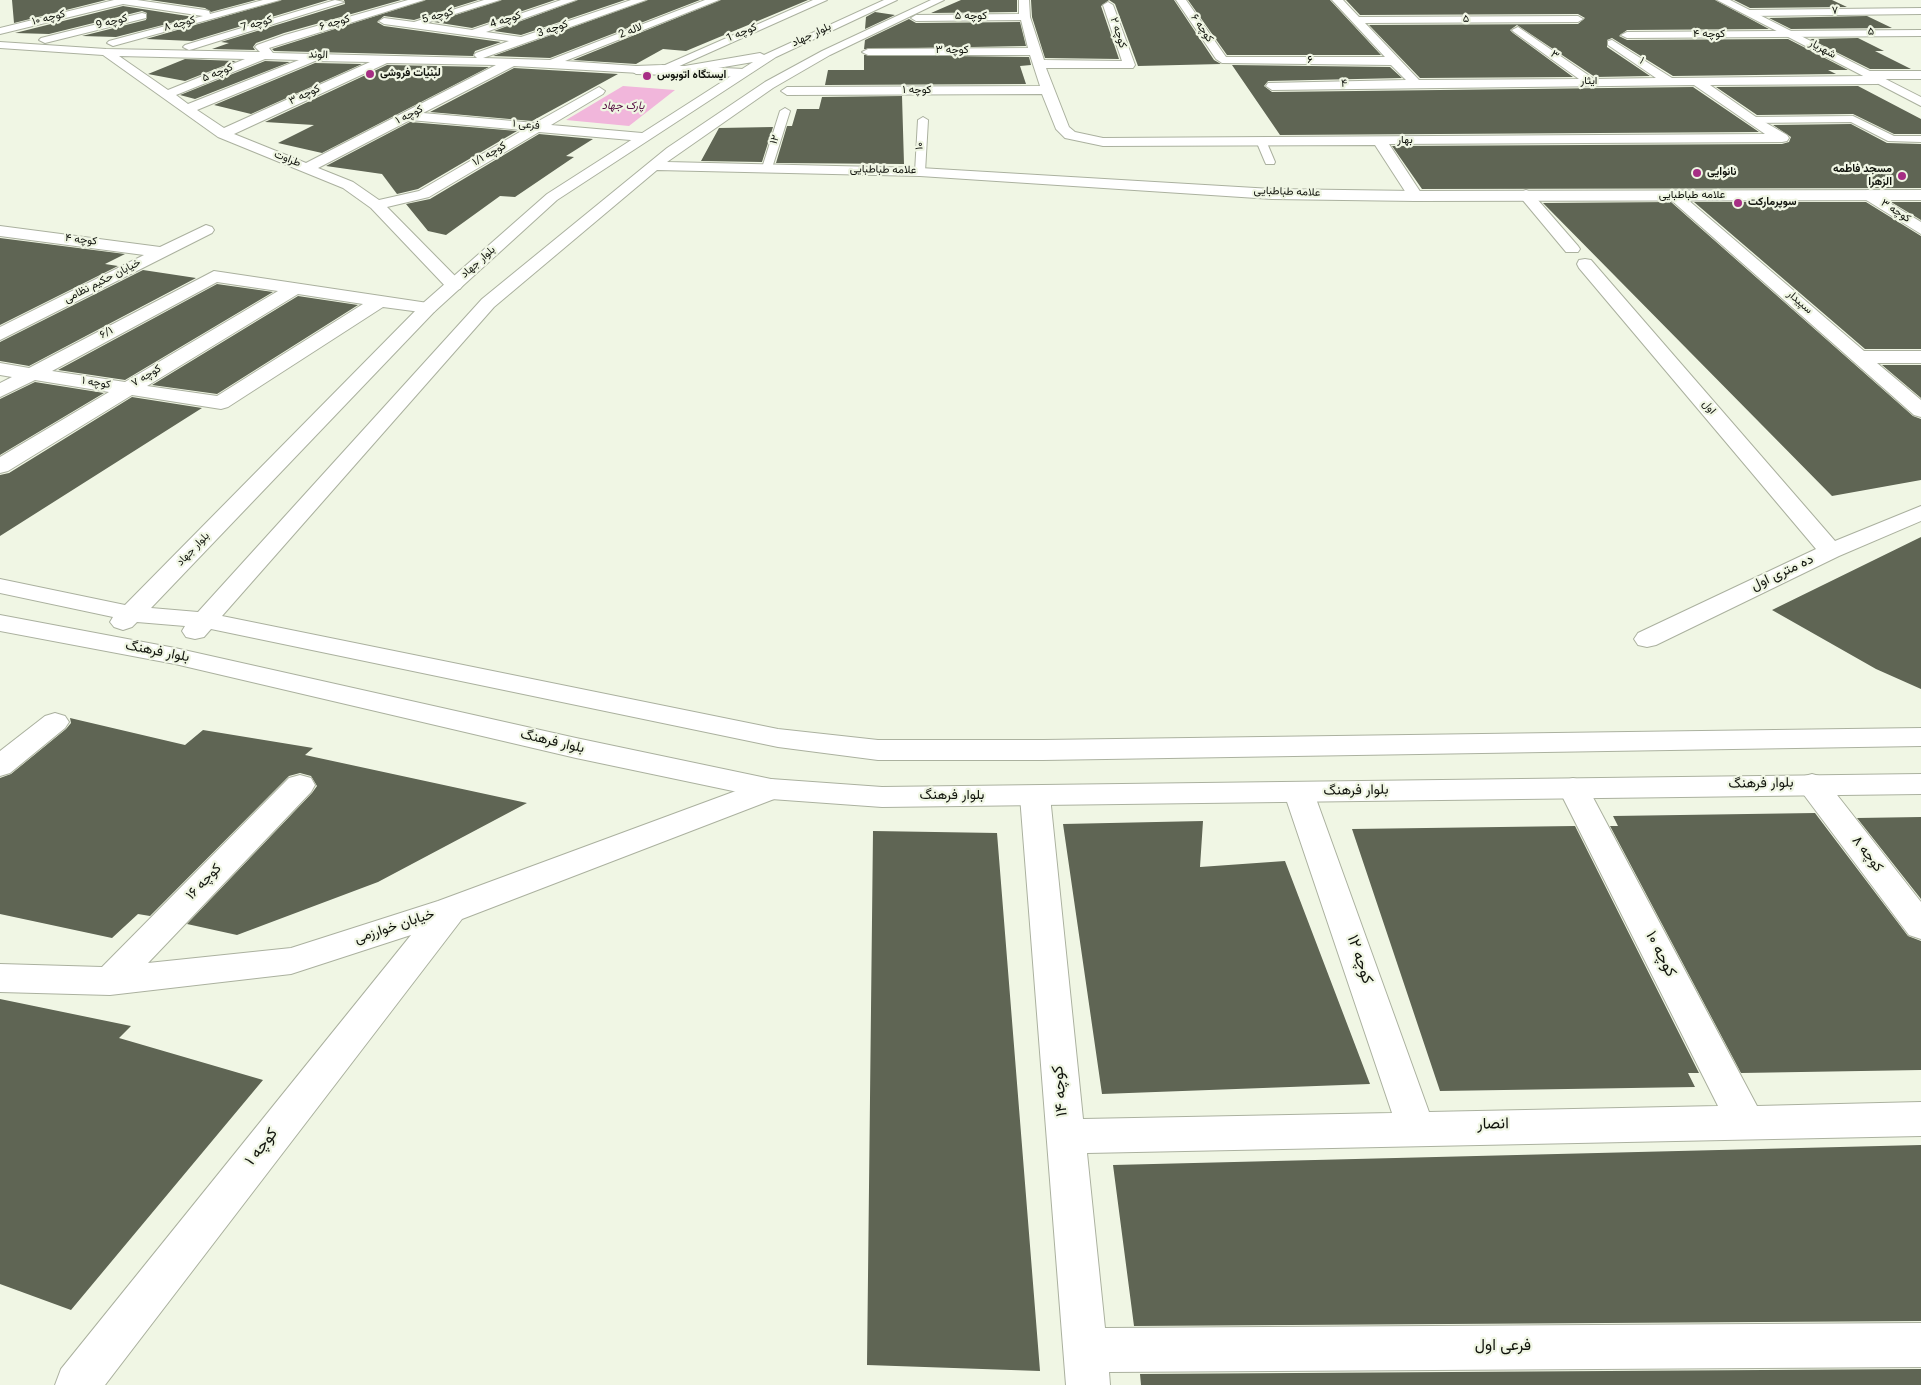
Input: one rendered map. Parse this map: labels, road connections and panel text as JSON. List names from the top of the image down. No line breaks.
{"streets":{"street":["۷","کوچه 5","کوچه ۵","کوچه ۱۰","۵","کوچه 4","کوچه 9","کوچه ۶","کوچه ۸","کوچه 7","کوچه 3","لاله 2","کوچه ۲","کوچه 1","کوچه ۴","بلوار جهاد","شهریار","کوچه ۳","الوند","۳","۶","۱","ایثار","۴","کوچه ۱","فرعی ۱","بهار","کوچه ۱/۱","طراوت","علامه طباطبایی","خیابان حکیم نظامی","سپیدار","۶/۱","کوچه ۷","اول","ده متری اول","بلوار فرهنگ","کوچه ۱۶","خیابان خوارزمی","کوچه ۱۲","کوچه ۱۴","انصار","فرعی اول"],"lane":["۱۲","۱۰"]},"crossings":[["۷","شهریار"],["کوچه ۵","کوچه ۶"],["کوچه ۵","الوند"],["کوچه ۵","بهار"],["کوچه ۵","طراوت"],["کوچه ۱۰","بلوار فرهنگ"],["کوچه ۱۰","انصار"],["۵","کوچه ۴"],["۵","شهریار"],["کوچه 9","الوند"],["کوچه ۶","الوند"],["کوچه ۶","۶"],["کوچه ۸","الوند"],["کوچه ۸","طراوت"],["کوچه ۸","بلوار فرهنگ"],["کوچه 7","الوند"],["کوچه 3","الوند"],["لاله 2","الوند"],["کوچه ۲","کوچه ۳"],["کوچه 1","الوند"],["کوچه ۴","شهریار"],["کوچه ۴","خیابان حکیم نظامی"],["بلوار جهاد","الوند"],["بلوار جهاد","کوچه ۱"],["بلوار جهاد","فرعی ۱"],["بلوار جهاد","طراوت"],["بلوار جهاد","علامه طباطبایی"],["بلوار جهاد","بلوار فرهنگ"],["شهریار","ایثار"],["کوچه ۳","الوند"],["کوچه ۳","بهار"],["کوچه ۳","طراوت"],["کوچه ۳","علامه طباطبایی"],["الوند","کوچه ۱"],["الوند","طراوت"],["۳","ایثار"],["۱","ایثار"],["ایثار","۴"],["ایثار","بهار"],["کوچه ۱","فرعی ۱"],["کوچه ۱","بهار"],["کوچه ۱","طراوت"],["کوچه ۱","۶/۱"],["کوچه ۱","کوچه ۷"],["کوچه ۱","خیابان خوارزمی"],["فرعی ۱","کوچه ۱/۱"],["۱۲","علامه طباطبایی"],["۱۰","علامه طباطبایی"],["کوچه ۱/۱","طراوت"],["علامه طباطبایی","سپیدار"],["علامه طباطبایی","اول"],["۶/۱","کوچه ۷"],["اول","ده متری اول"],["بلوار فرهنگ","خیابان خوارزمی"],["بلوار فرهنگ","کوچه ۱۲"],["بلوار فرهنگ","کوچه ۱۴"],["کوچه ۱۶","خیابان خوارزمی"],["کوچه ۱۲","انصار"],["کوچه ۱۴","انصار"],["کوچه ۱۴","فرعی اول"]],"parks":["پارک جهاد"],"places":["لبنیات فروشی","ایستگاه اتوبوس","نانوایی","مسجد فاطمه الزهرا","سوپرمارکت"]}
